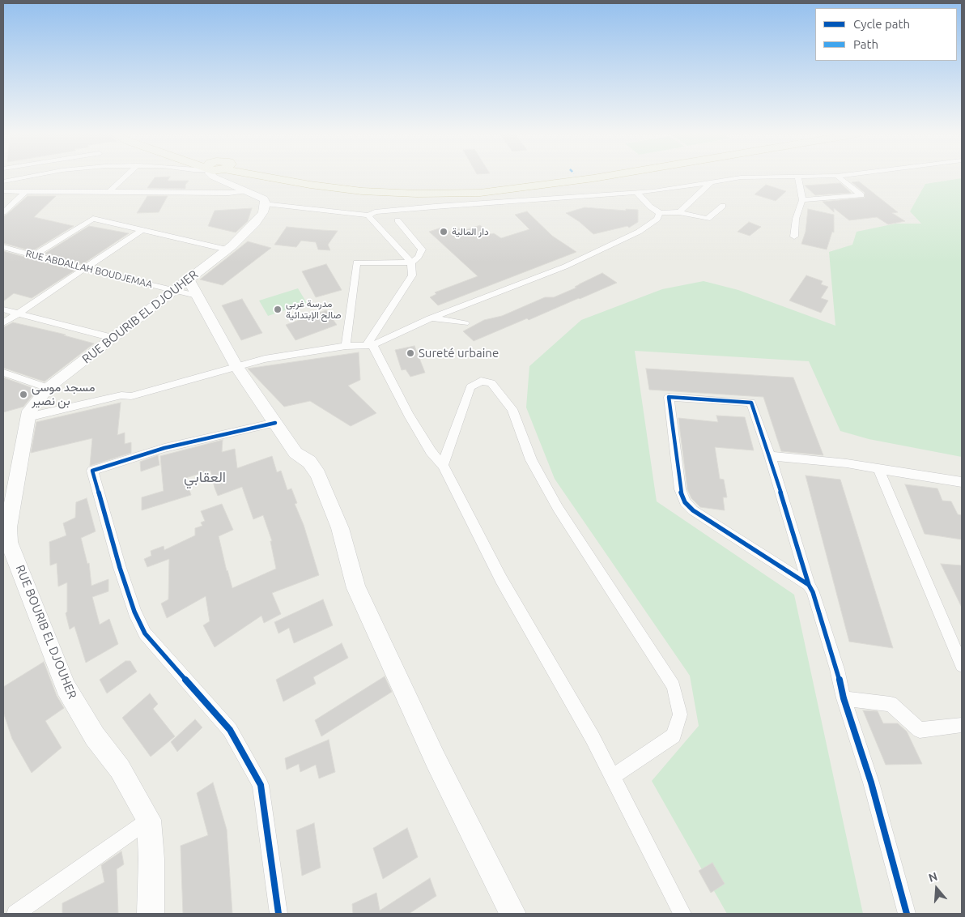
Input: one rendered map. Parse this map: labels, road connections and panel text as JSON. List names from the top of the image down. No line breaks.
{"streets":{"main road":["RUE BOURIB EL DJOUHER"],"street":["RUE ABDALLAH BOUDJEMAA"]},"crossings":[["RUE ABDALLAH BOUDJEMAA","RUE BOURIB EL DJOUHER"]],"districts":["العقابي"],"places":["دار المالية","مدرسة غربي صالح الإبتدائية","Sureté urbaine","مسجد موسى بن نصير"],"legend":["Cycle path","Path"],"north":"top"}
